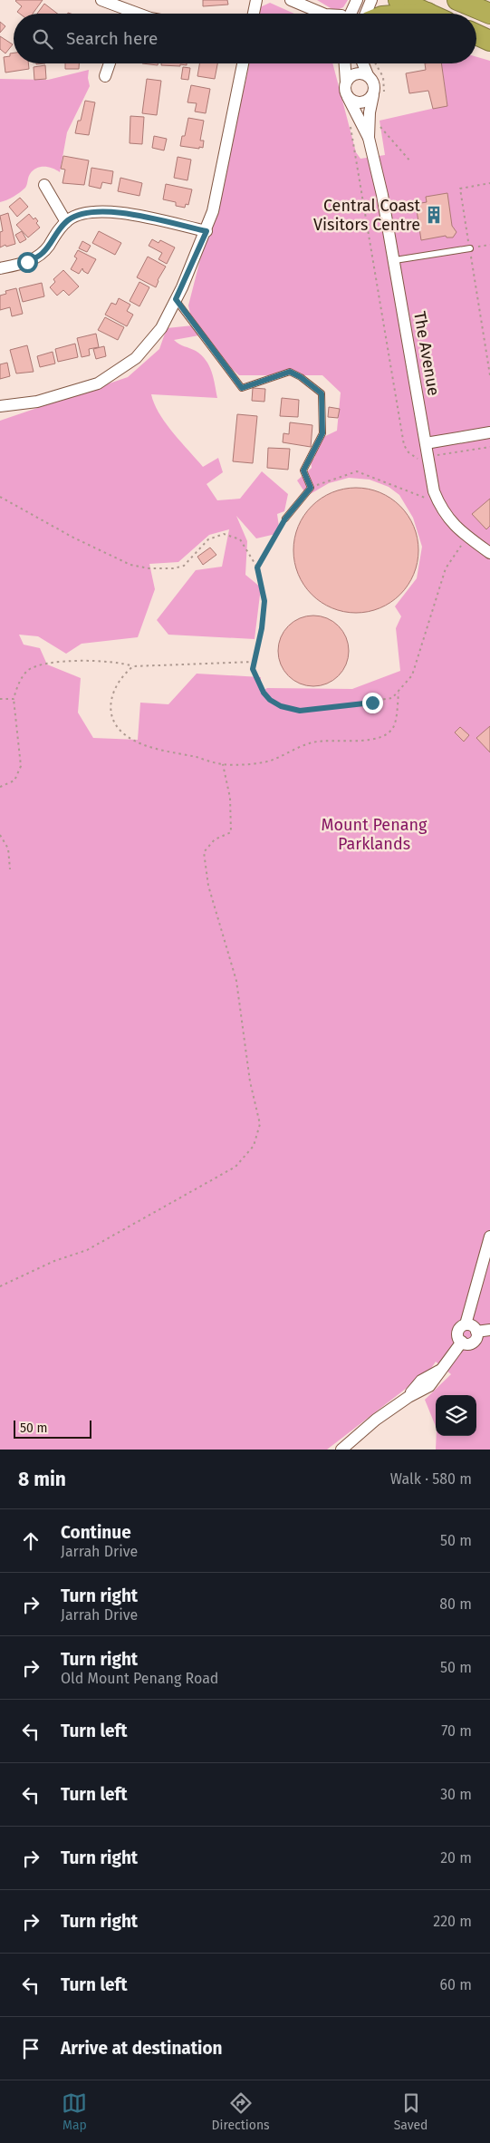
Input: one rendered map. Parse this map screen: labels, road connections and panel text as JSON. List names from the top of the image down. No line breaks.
{"streets":{"street":["The Avenue"]},"parks":["Mount Penang Parklands"],"places":{"building":["Central Coast Visitors Centre"]},"scale_bar":"50 m","page":{"search":"Search here","scale":"50 m","heading":["8 min","Walk · 580 m"],"list":[["Continue","Jarrah Drive","50 m"],["Turn right","Jarrah Drive","80 m"],["Turn right","Old Mount Penang Road","50 m"],["Turn left","70 m"],["Turn left","30 m"],["Turn right","20 m"],["Turn right","220 m"],["Turn left","60 m"],"Arrive at destination"],"nav":["Map","Directions","Saved"]}}
